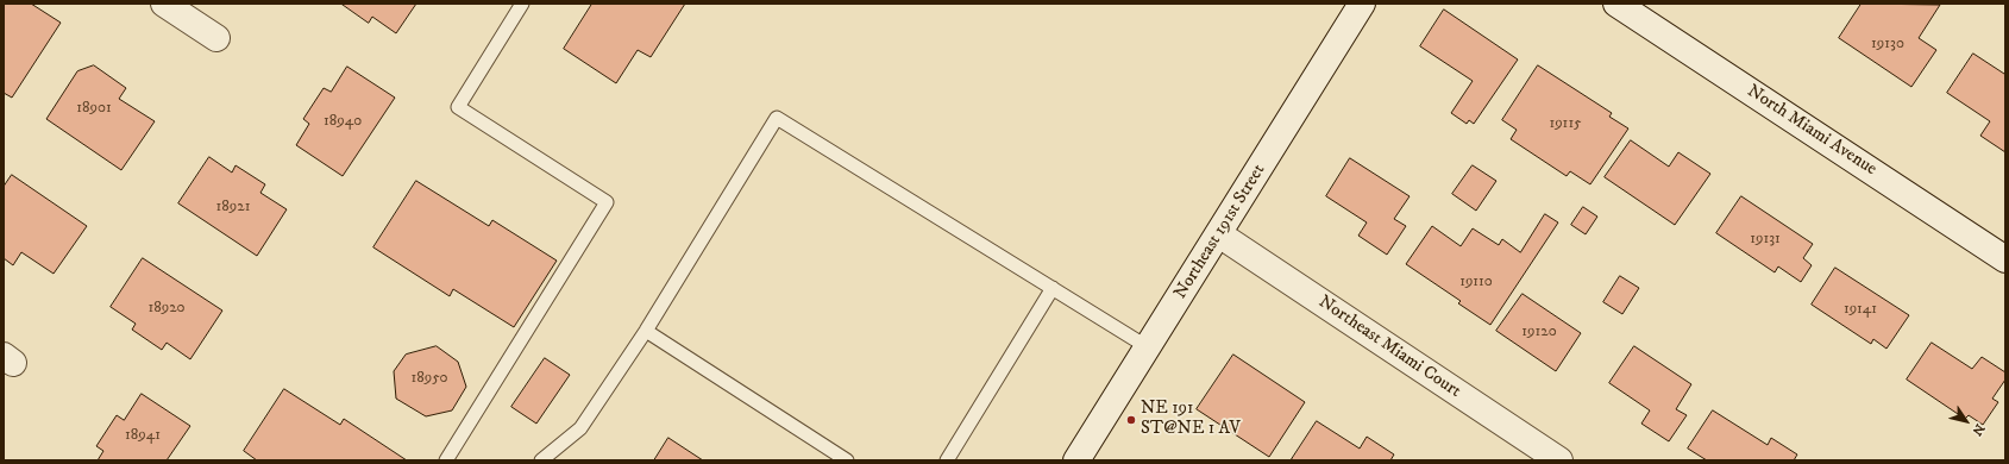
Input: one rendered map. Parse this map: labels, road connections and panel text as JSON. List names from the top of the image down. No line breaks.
{"streets":{"street":["North Miami Avenue","Northeast 191st Street","Northeast Miami Court"]},"crossings":[["Northeast 191st Street","Northeast Miami Court"]],"places":["NE 191 ST@NE 1 AV"],"house_numbers":["19130","18901","18940","19115","18921","19131","19110","18920","19141","19120","18950","18941"],"north":"bottom right"}
